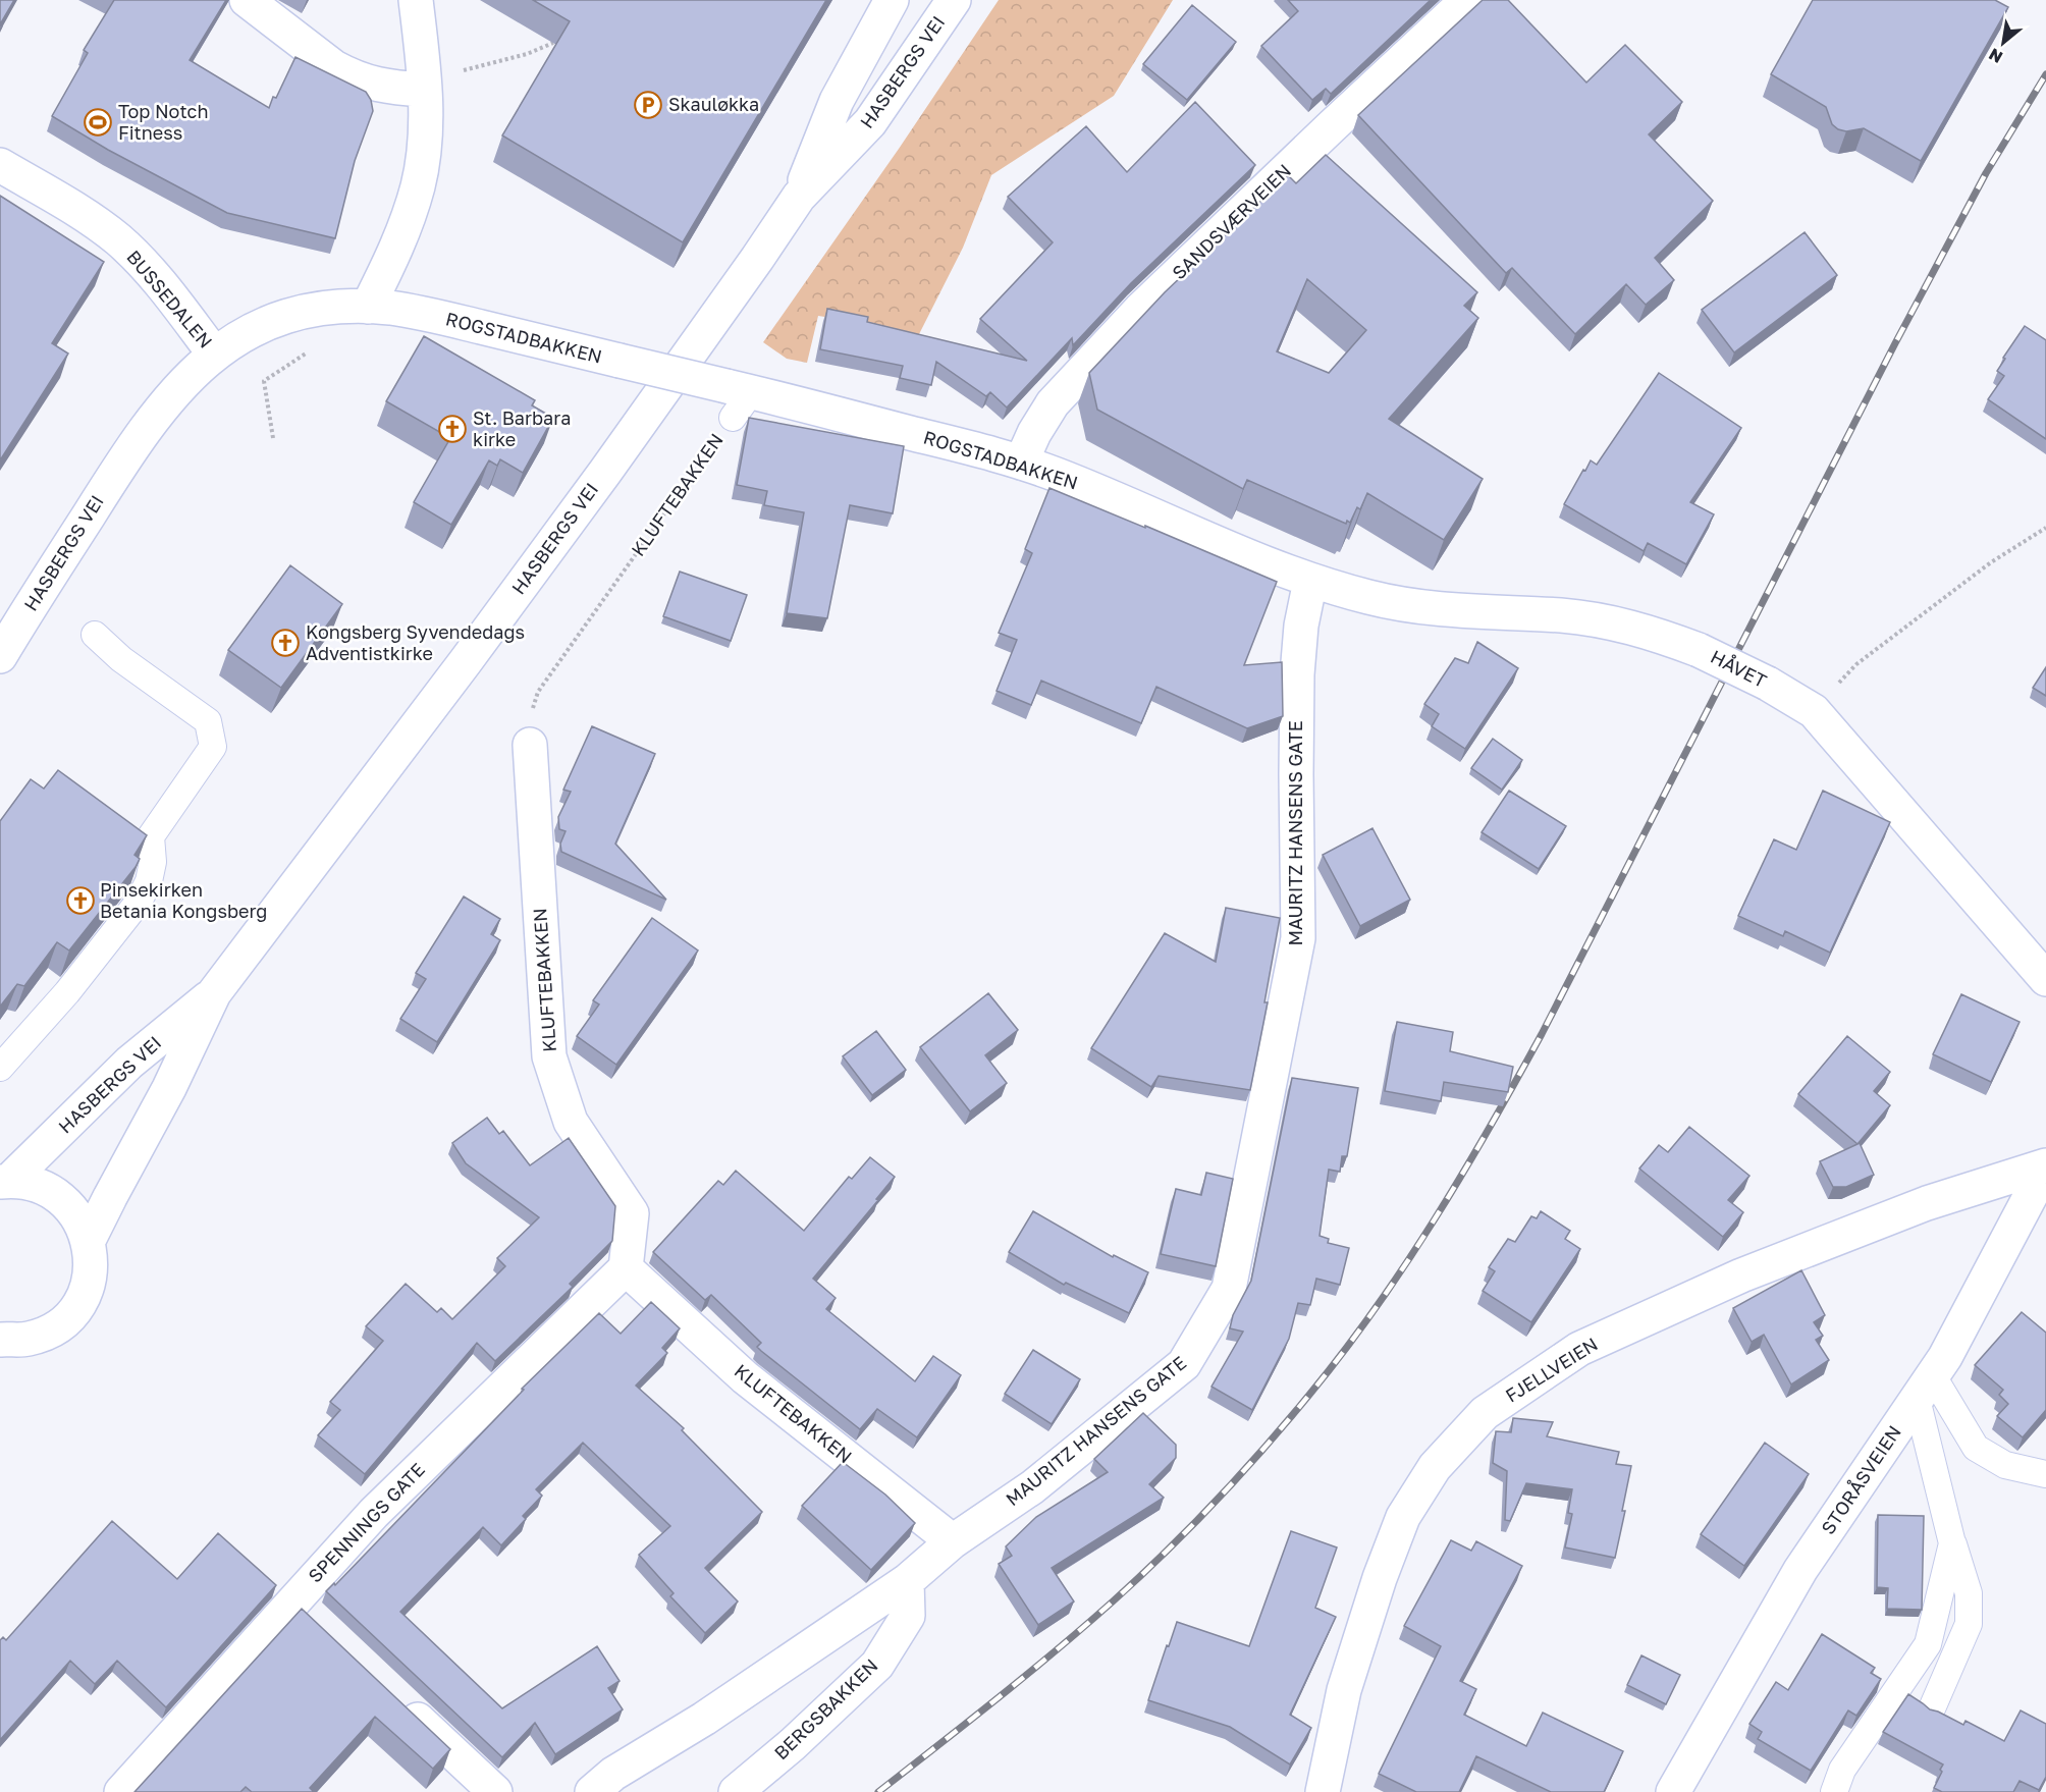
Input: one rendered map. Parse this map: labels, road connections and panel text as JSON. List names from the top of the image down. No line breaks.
{"streets":{"street":["HASBERGS VEI","SANDSVÆRVEIEN","BUSSEDALEN","ROGSTADBAKKEN","KLUFTEBAKKEN","HÅVET","MAURITZ HANSENS GATE","FJELLVEIEN","STORÅSVEIEN","SPENNINGS GATE","BERGSBAKKEN"]},"crossings":[["HASBERGS VEI","BUSSEDALEN"],["HASBERGS VEI","ROGSTADBAKKEN"],["SANDSVÆRVEIEN","ROGSTADBAKKEN"],["ROGSTADBAKKEN","KLUFTEBAKKEN"],["ROGSTADBAKKEN","HÅVET"],["ROGSTADBAKKEN","MAURITZ HANSENS GATE"],["KLUFTEBAKKEN","MAURITZ HANSENS GATE"],["KLUFTEBAKKEN","SPENNINGS GATE"],["HÅVET","MAURITZ HANSENS GATE"],["MAURITZ HANSENS GATE","BERGSBAKKEN"],["FJELLVEIEN","STORÅSVEIEN"]],"places":{"parking":["Skauløkka"],"sports":["Top Notch Fitness"],"church":["St. Barbara kirke","Kongsberg Syvendedags Adventistkirke","Pinsekirken Betania Kongsberg"]},"north":"bottom left"}
